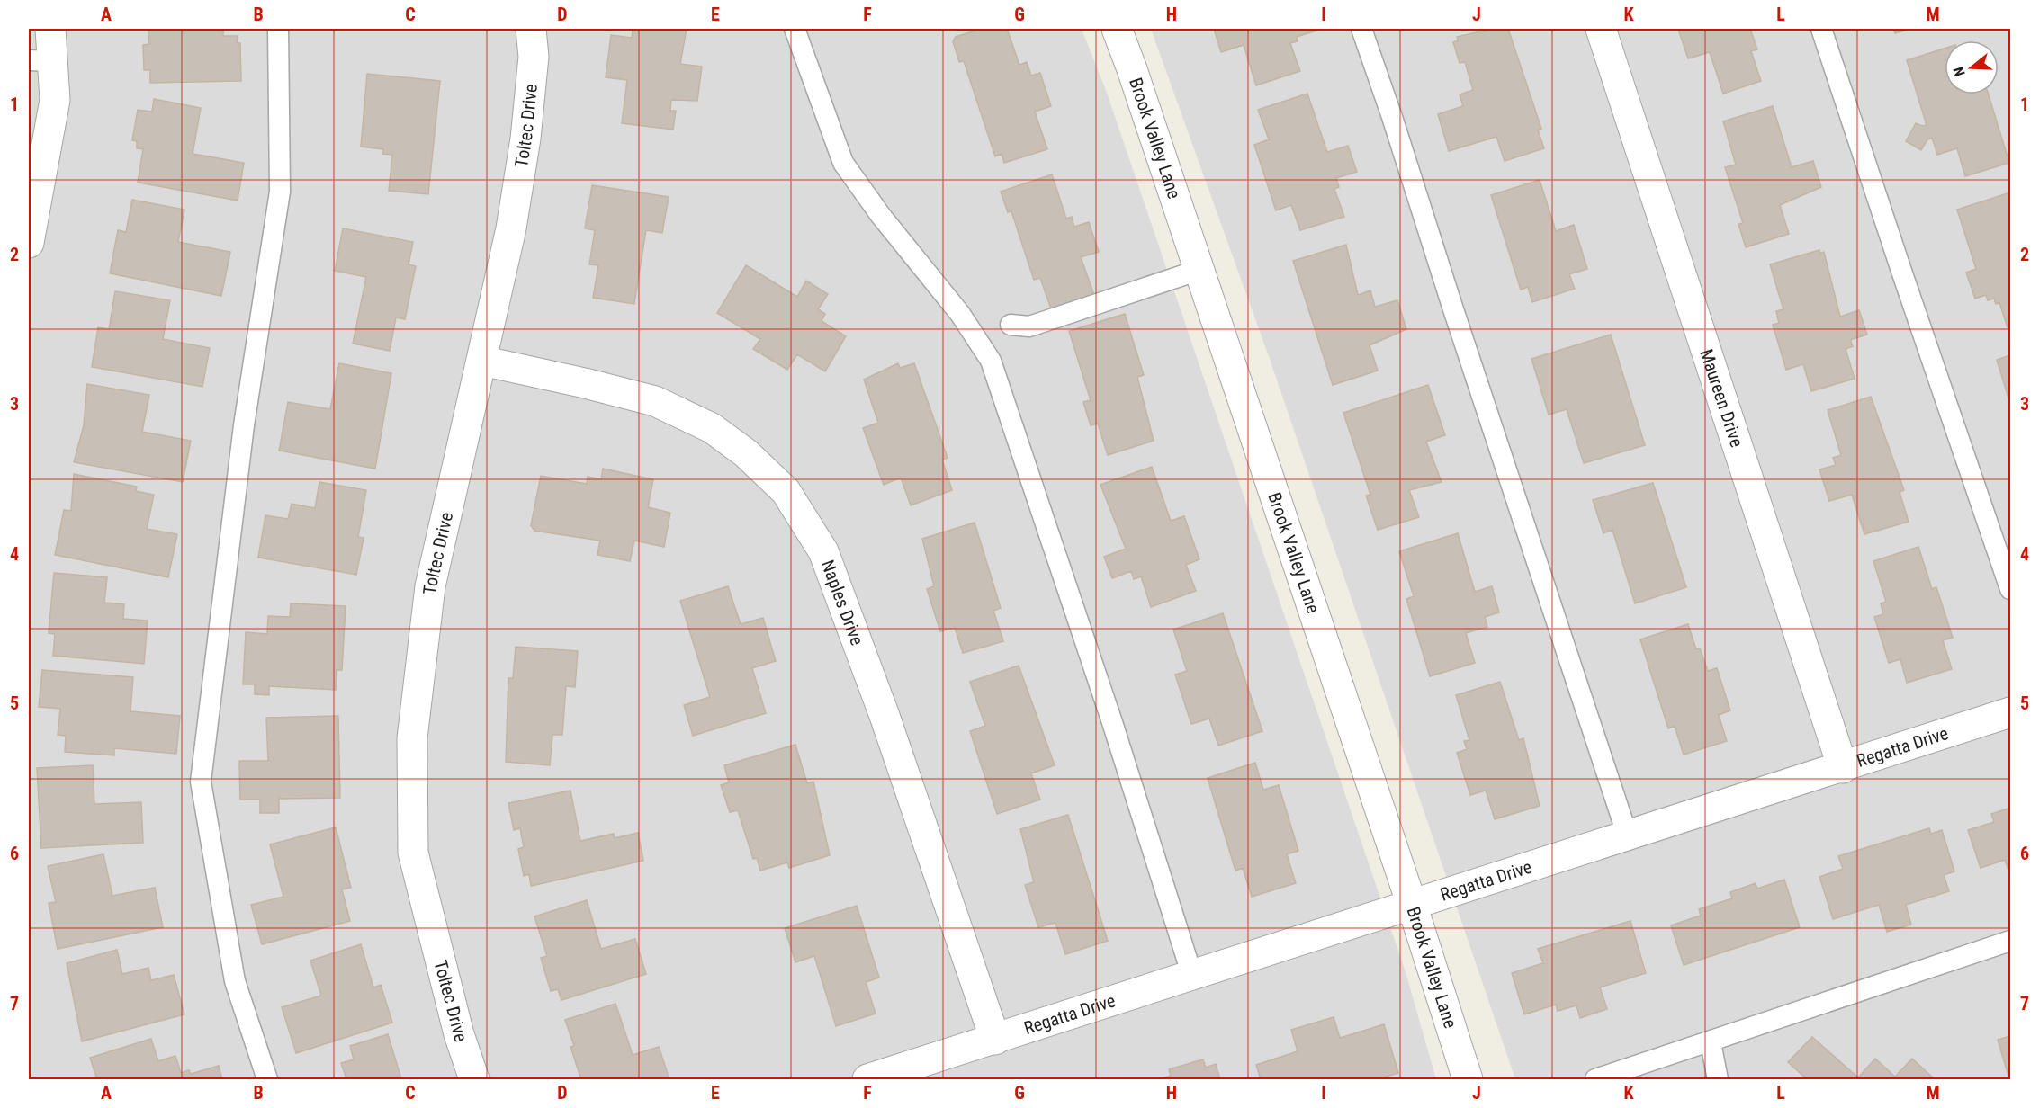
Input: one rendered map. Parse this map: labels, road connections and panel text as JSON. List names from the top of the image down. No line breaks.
{"streets":{"street":["Toltec Drive","Brook Valley Lane","Maureen Drive","Naples Drive","Regatta Drive"]},"crossings":[["Toltec Drive","Naples Drive"],["Brook Valley Lane","Regatta Drive"],["Maureen Drive","Regatta Drive"],["Naples Drive","Regatta Drive"]],"north":"left","grid":{"columns":["A","B","C","D","E","F","G","H","I","J","K","L","M"],"rows":["1","2","3","4","5","6","7"]}}
